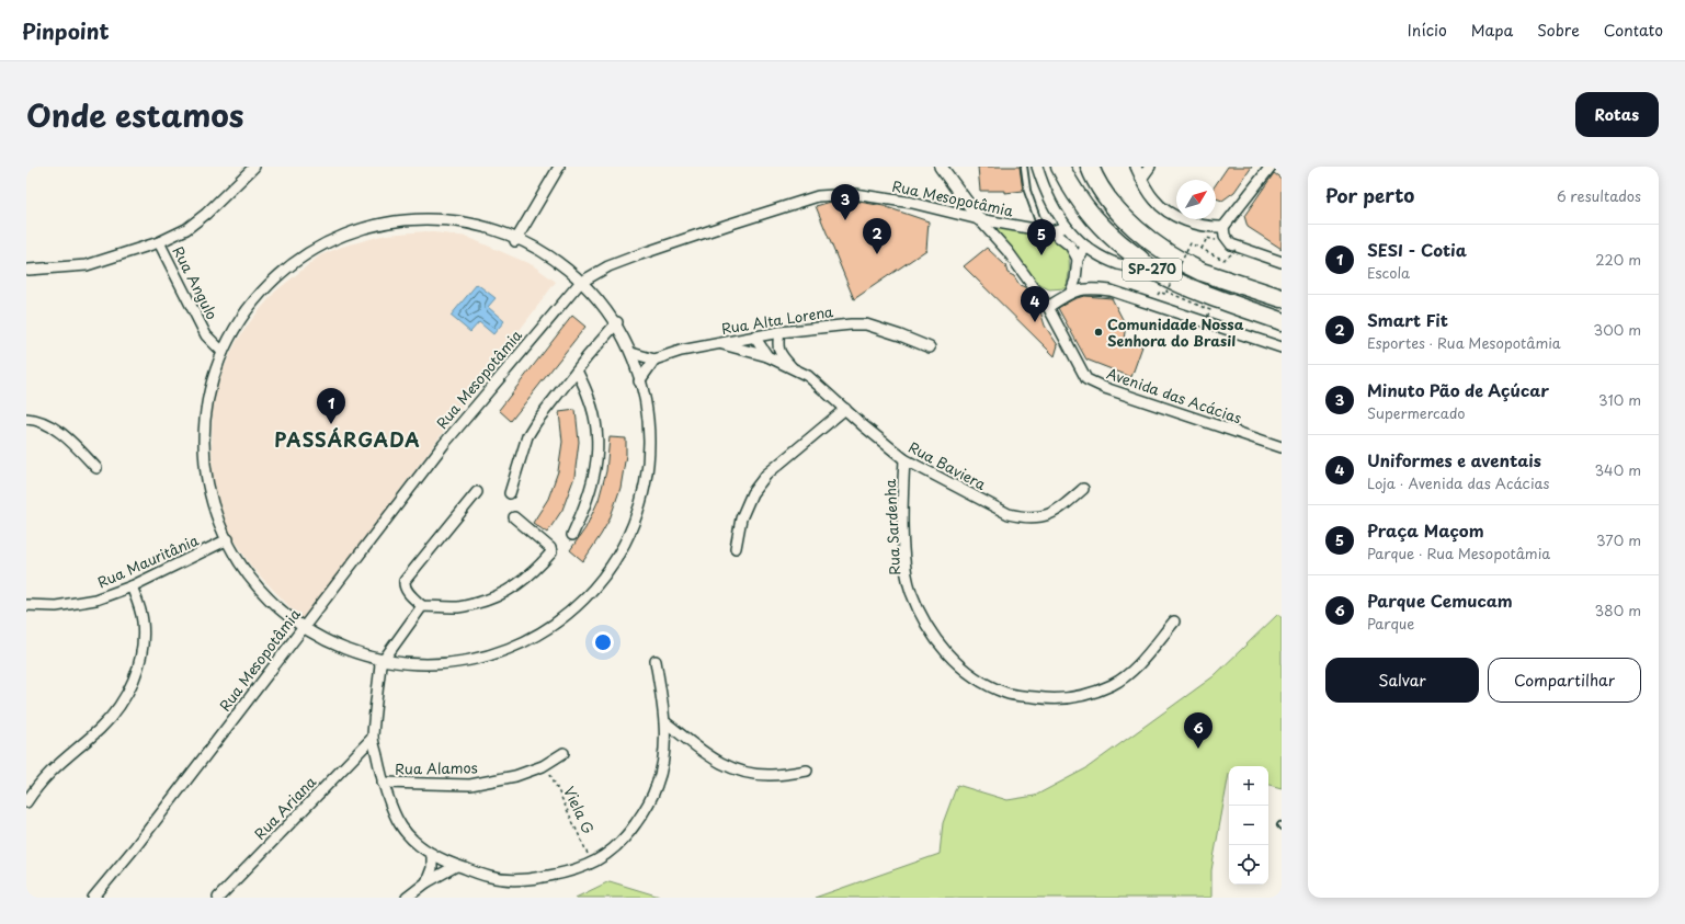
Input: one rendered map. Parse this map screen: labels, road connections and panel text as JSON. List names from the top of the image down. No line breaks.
{"streets":{"highway":["SP-270"],"street":["Rua Mesopotâmia","Rua Angulo","Rua Alta Lorena","Avenida das Acácias","Rua Baviera","Rua Sardenha","Rua Mauritânia","Rua Alamos","Rua Ariana"],"path":["Viela G"]},"crossings":[["Rua Mesopotâmia","Avenida das Acácias"],["Rua Alta Lorena","Rua Baviera"],["Rua Baviera","Rua Sardenha"],["Rua Alamos","Viela G"]],"districts":["PASSÁRGADA"],"places":["Comunidade Nossa Senhora do Brasil"],"north":"top right","page":{"header":"Pinpoint","nav":["Início","Mapa","Sobre","Contato"],"title":"Onde estamos","buttons":["Rotas",["Salvar","Compartilhar"]],"heading":["Por perto","6 resultados"],"pins":["3","2","5","4","1","6"],"list":[{"mark":"1","name":"SESI - Cotia","note":"Escola","value":"220 m"},{"mark":"2","name":"Smart Fit","note":"Esportes · Rua Mesopotâmia","value":"300 m"},{"mark":"3","name":"Minuto Pão de Açúcar","note":"Supermercado","value":"310 m"},{"mark":"4","name":"Uniformes e aventais","note":"Loja · Avenida das Acácias","value":"340 m"},{"mark":"5","name":"Praça Maçom","note":"Parque · Rua Mesopotâmia","value":"370 m"},{"mark":"6","name":"Parque Cemucam","note":"Parque","value":"380 m"}],"map_buttons":["+","−"]}}
